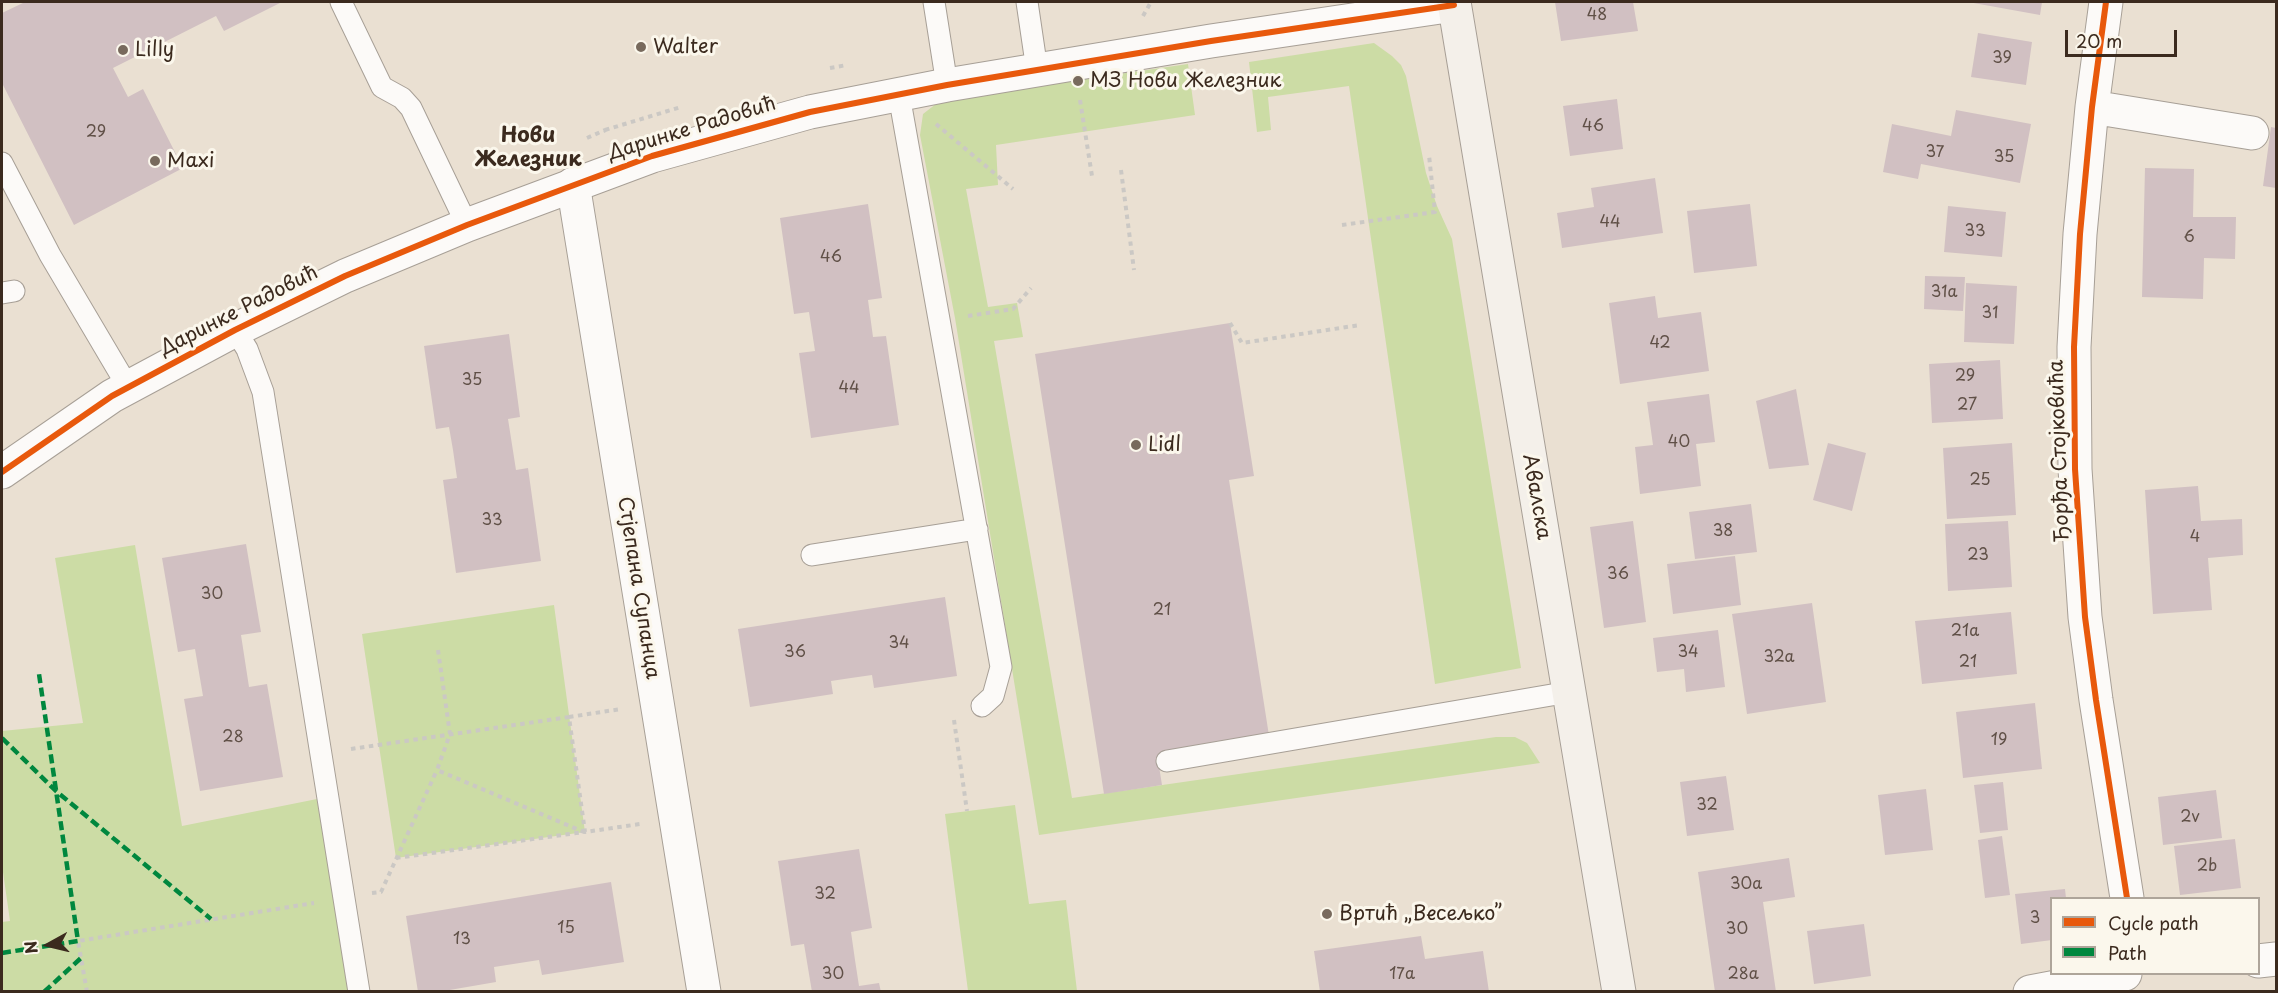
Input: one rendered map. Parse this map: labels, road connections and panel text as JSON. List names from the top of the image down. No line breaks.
{"streets":{"main road":["Авалска"],"street":["Даринке Радовић","Ђорђа Стојковића","Стјепана Супанца"]},"crossings":[["Даринке Радовић","Авалска"],["Даринке Радовић","Стјепана Супанца"]],"districts":["Нови Железник"],"places":["Walter","Lilly","МЗ Нови Железник","Maxi","Lidl","Вртић „Весељко”"],"house_numbers":["48","39","46","29","37","35","44","33","6","46","31a","31","42","29","35","44","27","40","25","33","38","4","23","36","30","21","21a","34","36","34","32a","21","28","19","32","2v","2b","30a","32","3","15","30","13","30","17a","28a"],"legend":["Cycle path","Path"],"scale_bar":"20 m","north":"left"}
